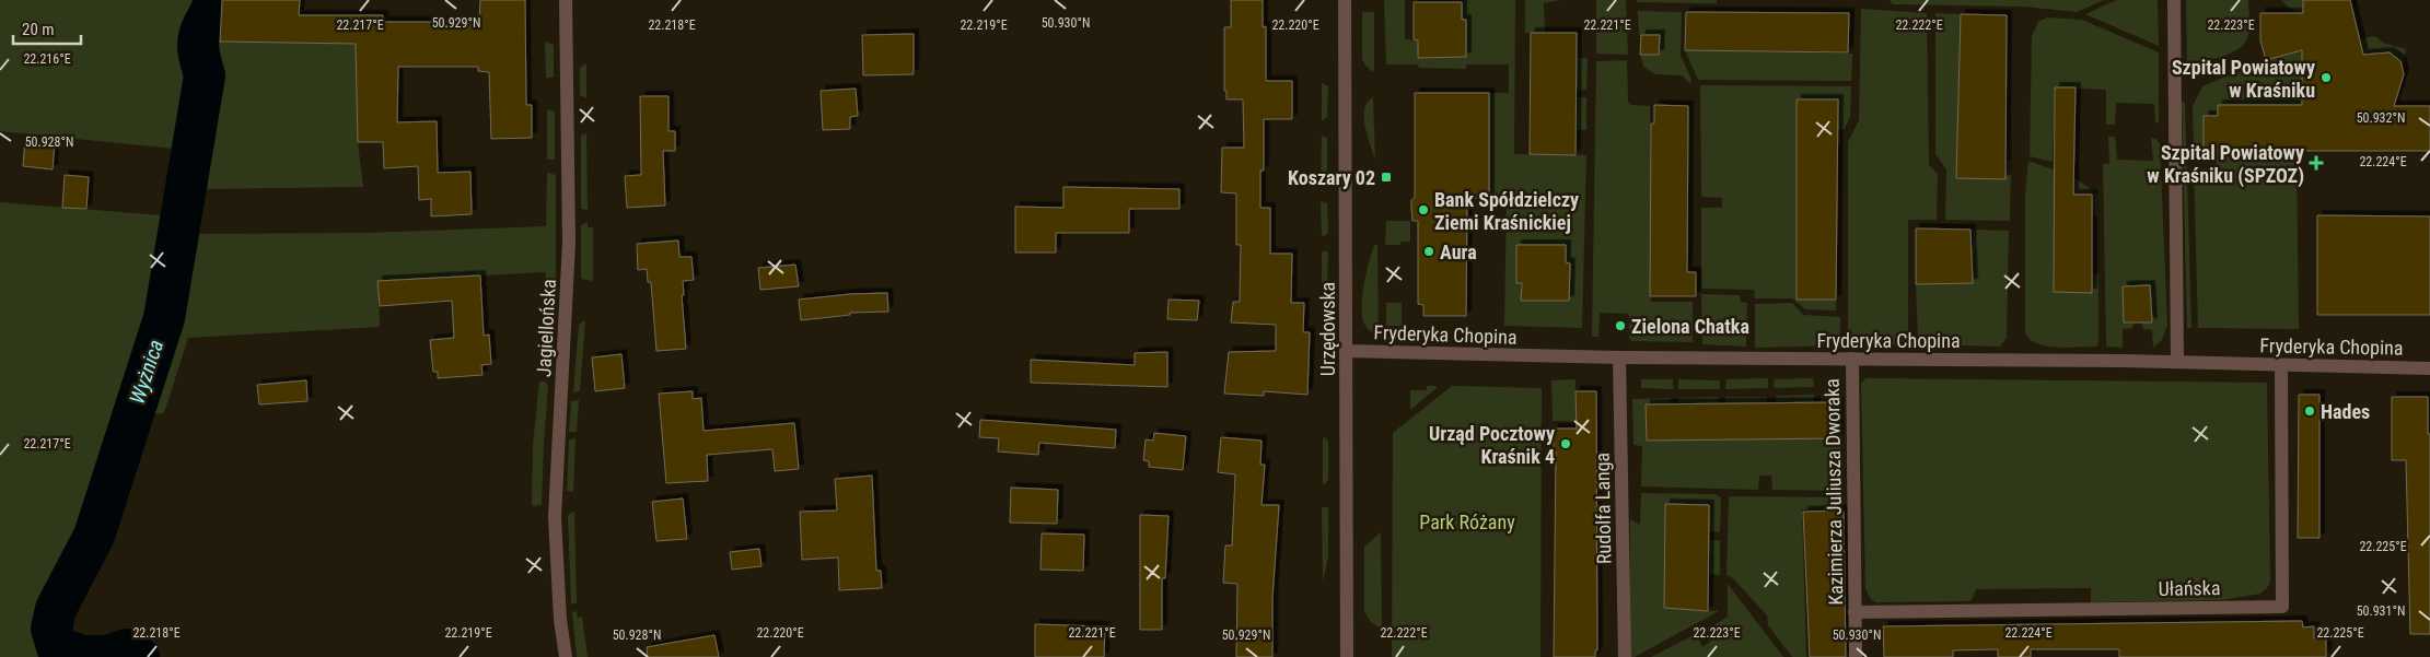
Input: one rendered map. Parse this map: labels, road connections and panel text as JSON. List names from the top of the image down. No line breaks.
{"streets":{"street":["Jagiellońska","Urzędowska","Fryderyka Chopina","Kazimierza Juliusza Dworaka","Rudolfa Langa","Ułańska"]},"crossings":[["Urzędowska","Fryderyka Chopina"],["Fryderyka Chopina","Kazimierza Juliusza Dworaka"],["Fryderyka Chopina","Rudolfa Langa"],["Fryderyka Chopina","Ułańska"],["Kazimierza Juliusza Dworaka","Ułańska"]],"water":["Wyżnica"],"parks":["Park Różany"],"places":{"other":["Szpital Powiatowy w Kraśniku","Bank Spółdzielczy Ziemi Kraśnickiej","Aura","Zielona Chatka","Hades","Urząd Pocztowy Kraśnik 4"],"health":["Szpital Powiatowy w Kraśniku (SPZOZ)"],"transit":["Koszary 02"]},"scale_bar":"20 m","coordinates":["50.929°N","50.930°N","22.218°E","22.219°E","22.220°E","22.221°E","22.222°E","22.223°E","22.217°E","22.216°E","50.932°N","50.928°N","22.224°E","22.225°E","50.931°N"]}
